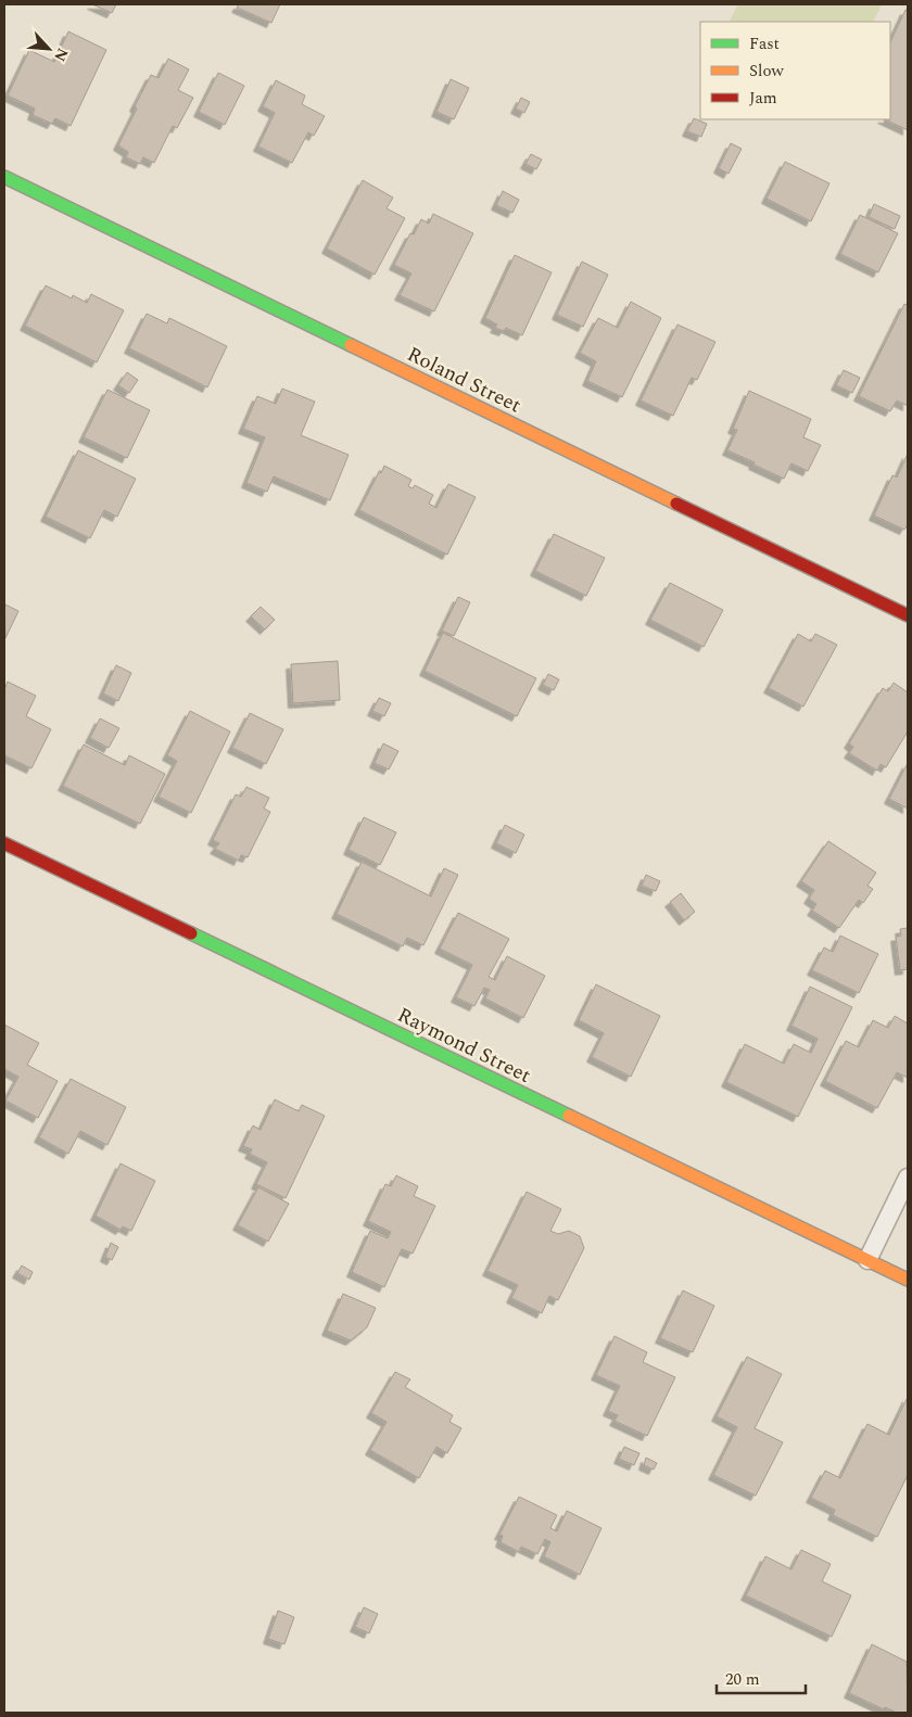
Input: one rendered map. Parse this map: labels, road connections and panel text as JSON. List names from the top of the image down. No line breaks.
{"streets":{"street":["Roland Street","Raymond Street"]},"legend":["Fast","Slow","Jam"],"scale_bar":"20 m","north":"bottom right"}
